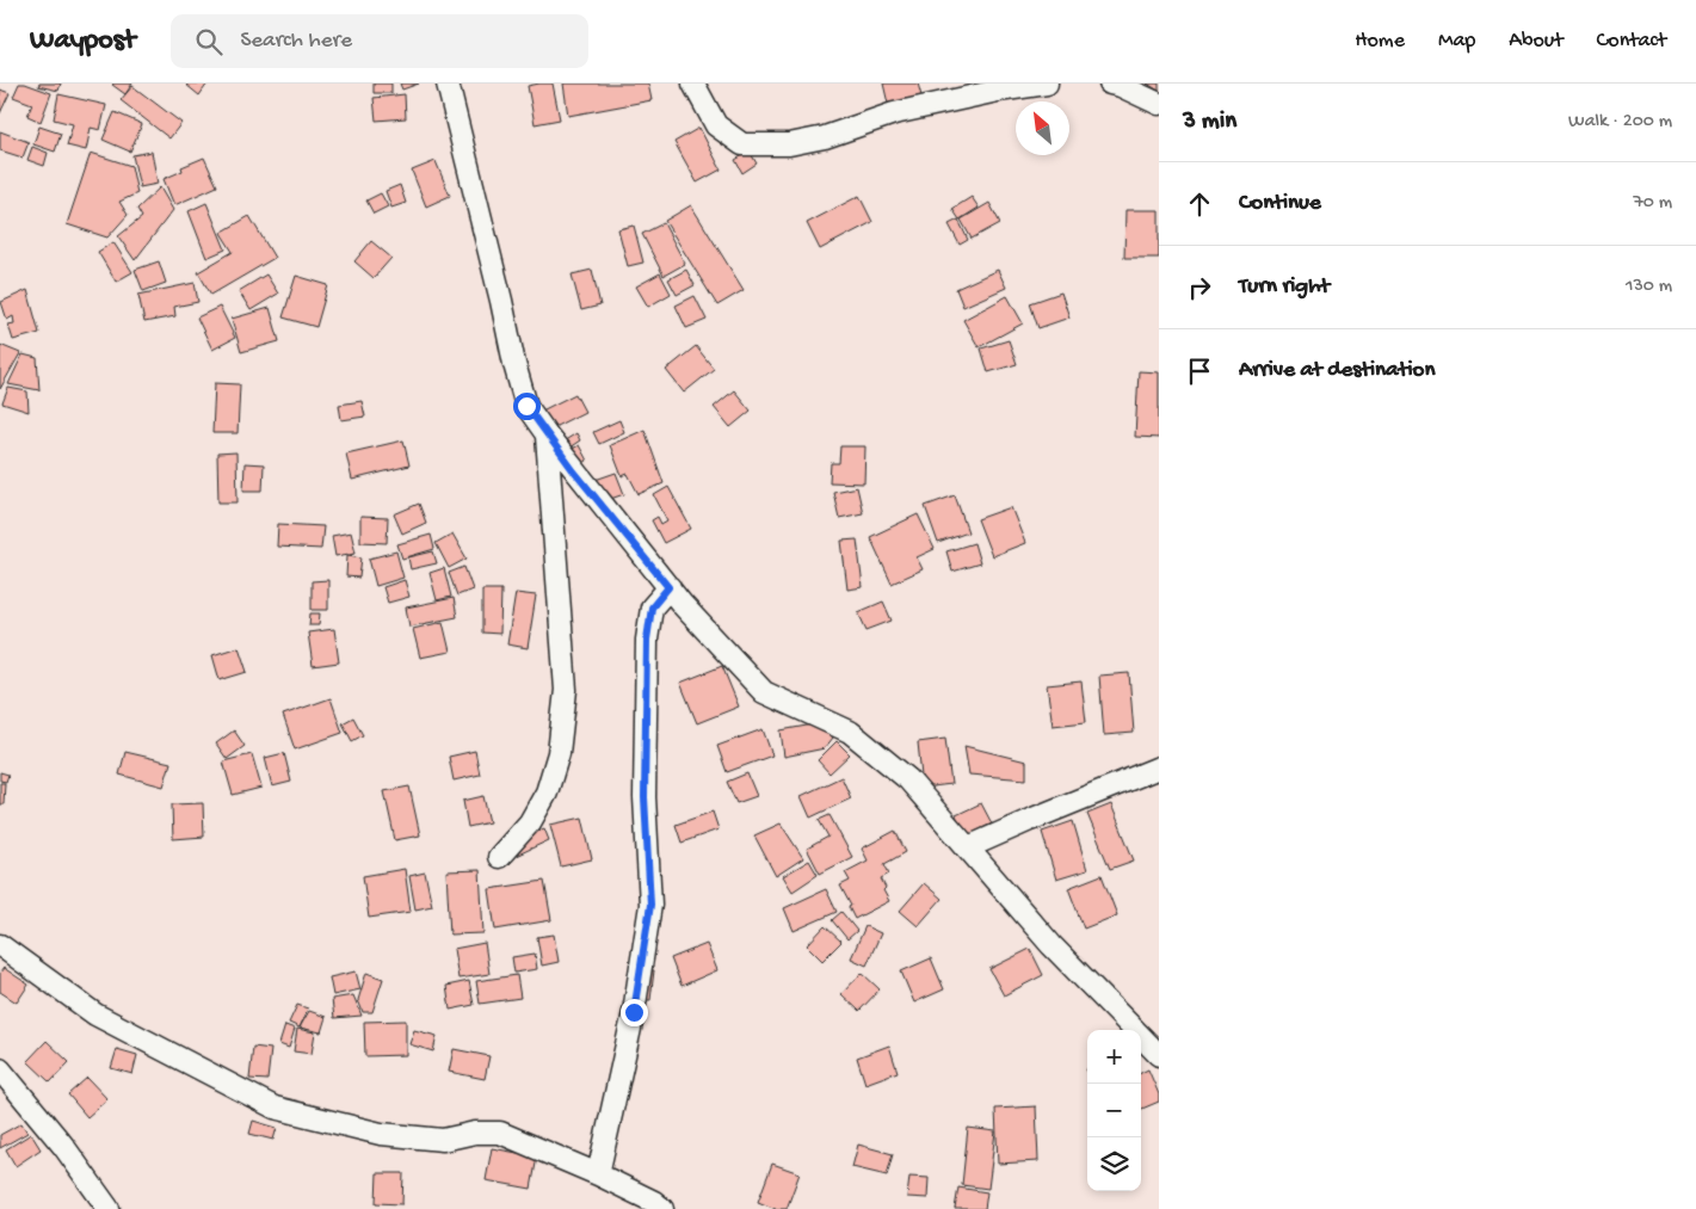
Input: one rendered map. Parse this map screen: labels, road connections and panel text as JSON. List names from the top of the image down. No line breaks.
{"north":"top left","page":{"header":"Waypost","search":"Search here","nav":["Home","Map","About","Contact"],"heading":["3 min","Walk · 200 m"],"list":[["Continue","70 m"],["Turn right","130 m"],"Arrive at destination"],"map_buttons":["+","−"]}}
